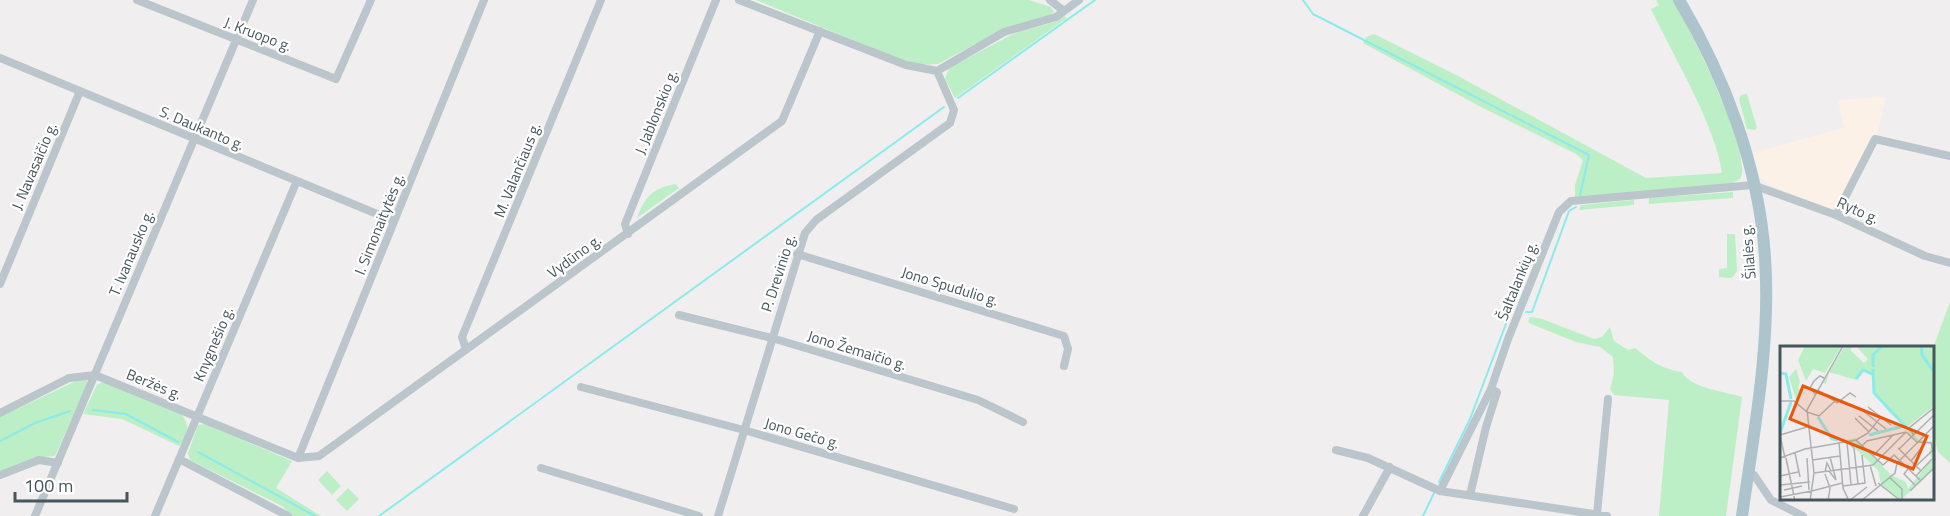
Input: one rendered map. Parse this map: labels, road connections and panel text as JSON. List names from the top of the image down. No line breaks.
{"streets":{"main road":["Šilalės g."],"street":["J. Kruopo g.","J. Jablonskio g.","S. Daukanto g.","J. Navasaičio g.","M. Valančiaus g.","Ryto g.","I. Simonaitytės g.","T. Ivanausko g.","Vydūno g.","P. Drevinio g.","Šaltalankių g.","Jono Spudulio g.","Knygnešio g.","Jono Žemaičio g.","Beržės g.","Jono Gečo g."]},"crossings":[["J. Kruopo g.","T. Ivanausko g."],["J. Jablonskio g.","Vydūno g."],["S. Daukanto g.","J. Navasaičio g."],["S. Daukanto g.","I. Simonaitytės g."],["S. Daukanto g.","T. Ivanausko g."],["S. Daukanto g.","Knygnešio g."],["M. Valančiaus g.","Vydūno g."],["Ryto g.","Šilalės g."],["Ryto g.","Šaltalankių g."],["I. Simonaitytės g.","Vydūno g."],["I. Simonaitytės g.","Beržės g."],["Šilalės g.","Šaltalankių g."],["T. Ivanausko g.","Beržės g."],["Vydūno g.","Beržės g."],["P. Drevinio g.","Jono Spudulio g."],["P. Drevinio g.","Jono Žemaičio g."],["P. Drevinio g.","Jono Gečo g."],["Knygnešio g.","Beržės g."]],"scale_bar":"100 m"}
